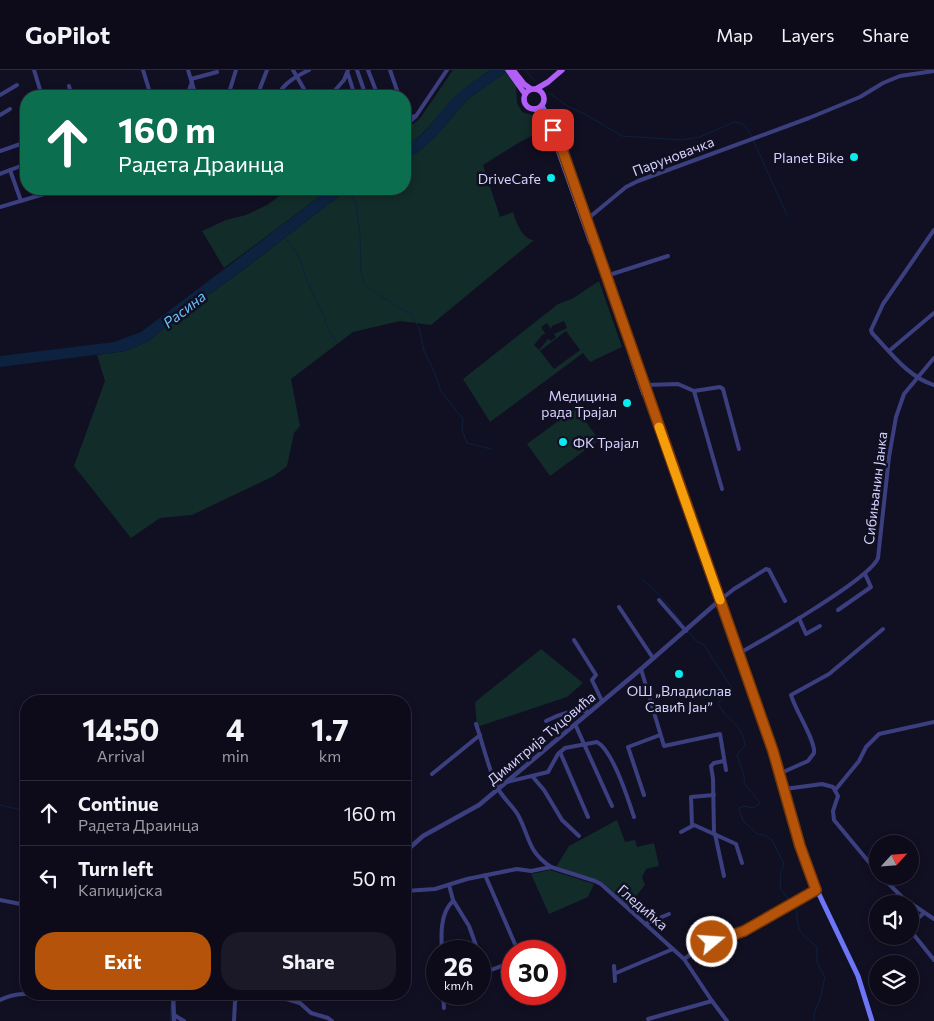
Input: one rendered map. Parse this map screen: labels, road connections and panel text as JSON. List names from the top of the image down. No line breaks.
{"streets":{"street":["Паруновачка","Сибињанин Јанка","Димитрија Туцовића","Гледићка"]},"water":["Расина"],"places":["Planet Bike","DriveCafe","Медицина рада Трајал","ФК Трајал","ОШ „Владислав Савић Јан”"],"north":"top right","page":{"header":"GoPilot","nav":["Map","Layers","Share"],"turn":["160 m","Радета Драинца"],"eta":["14:50","Arrival","4","min","1.7","km"],"list":[{"name":"Continue","note":"Радета Драинца","value":"160 m"},{"name":"Turn left","note":"Капиџијска","value":"50 m"}],"buttons":["Exit","Share"],"speed":"26 km/h","limit":"30"}}
